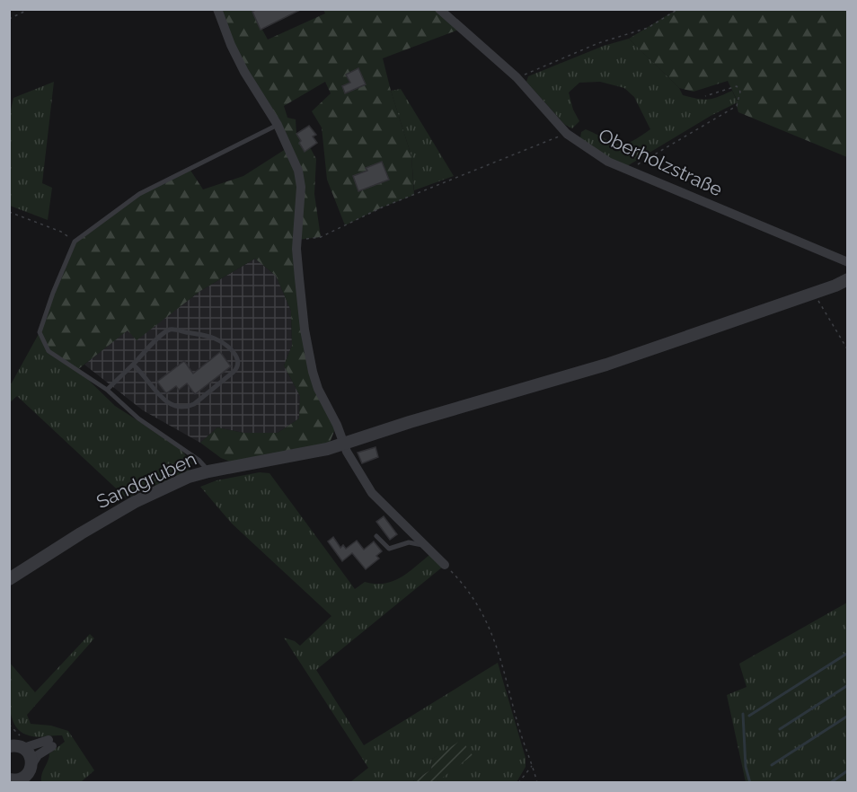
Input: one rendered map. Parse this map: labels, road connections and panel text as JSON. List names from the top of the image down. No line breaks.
{"streets":{"street":["Oberholzstraße","Sandgruben"]}}
